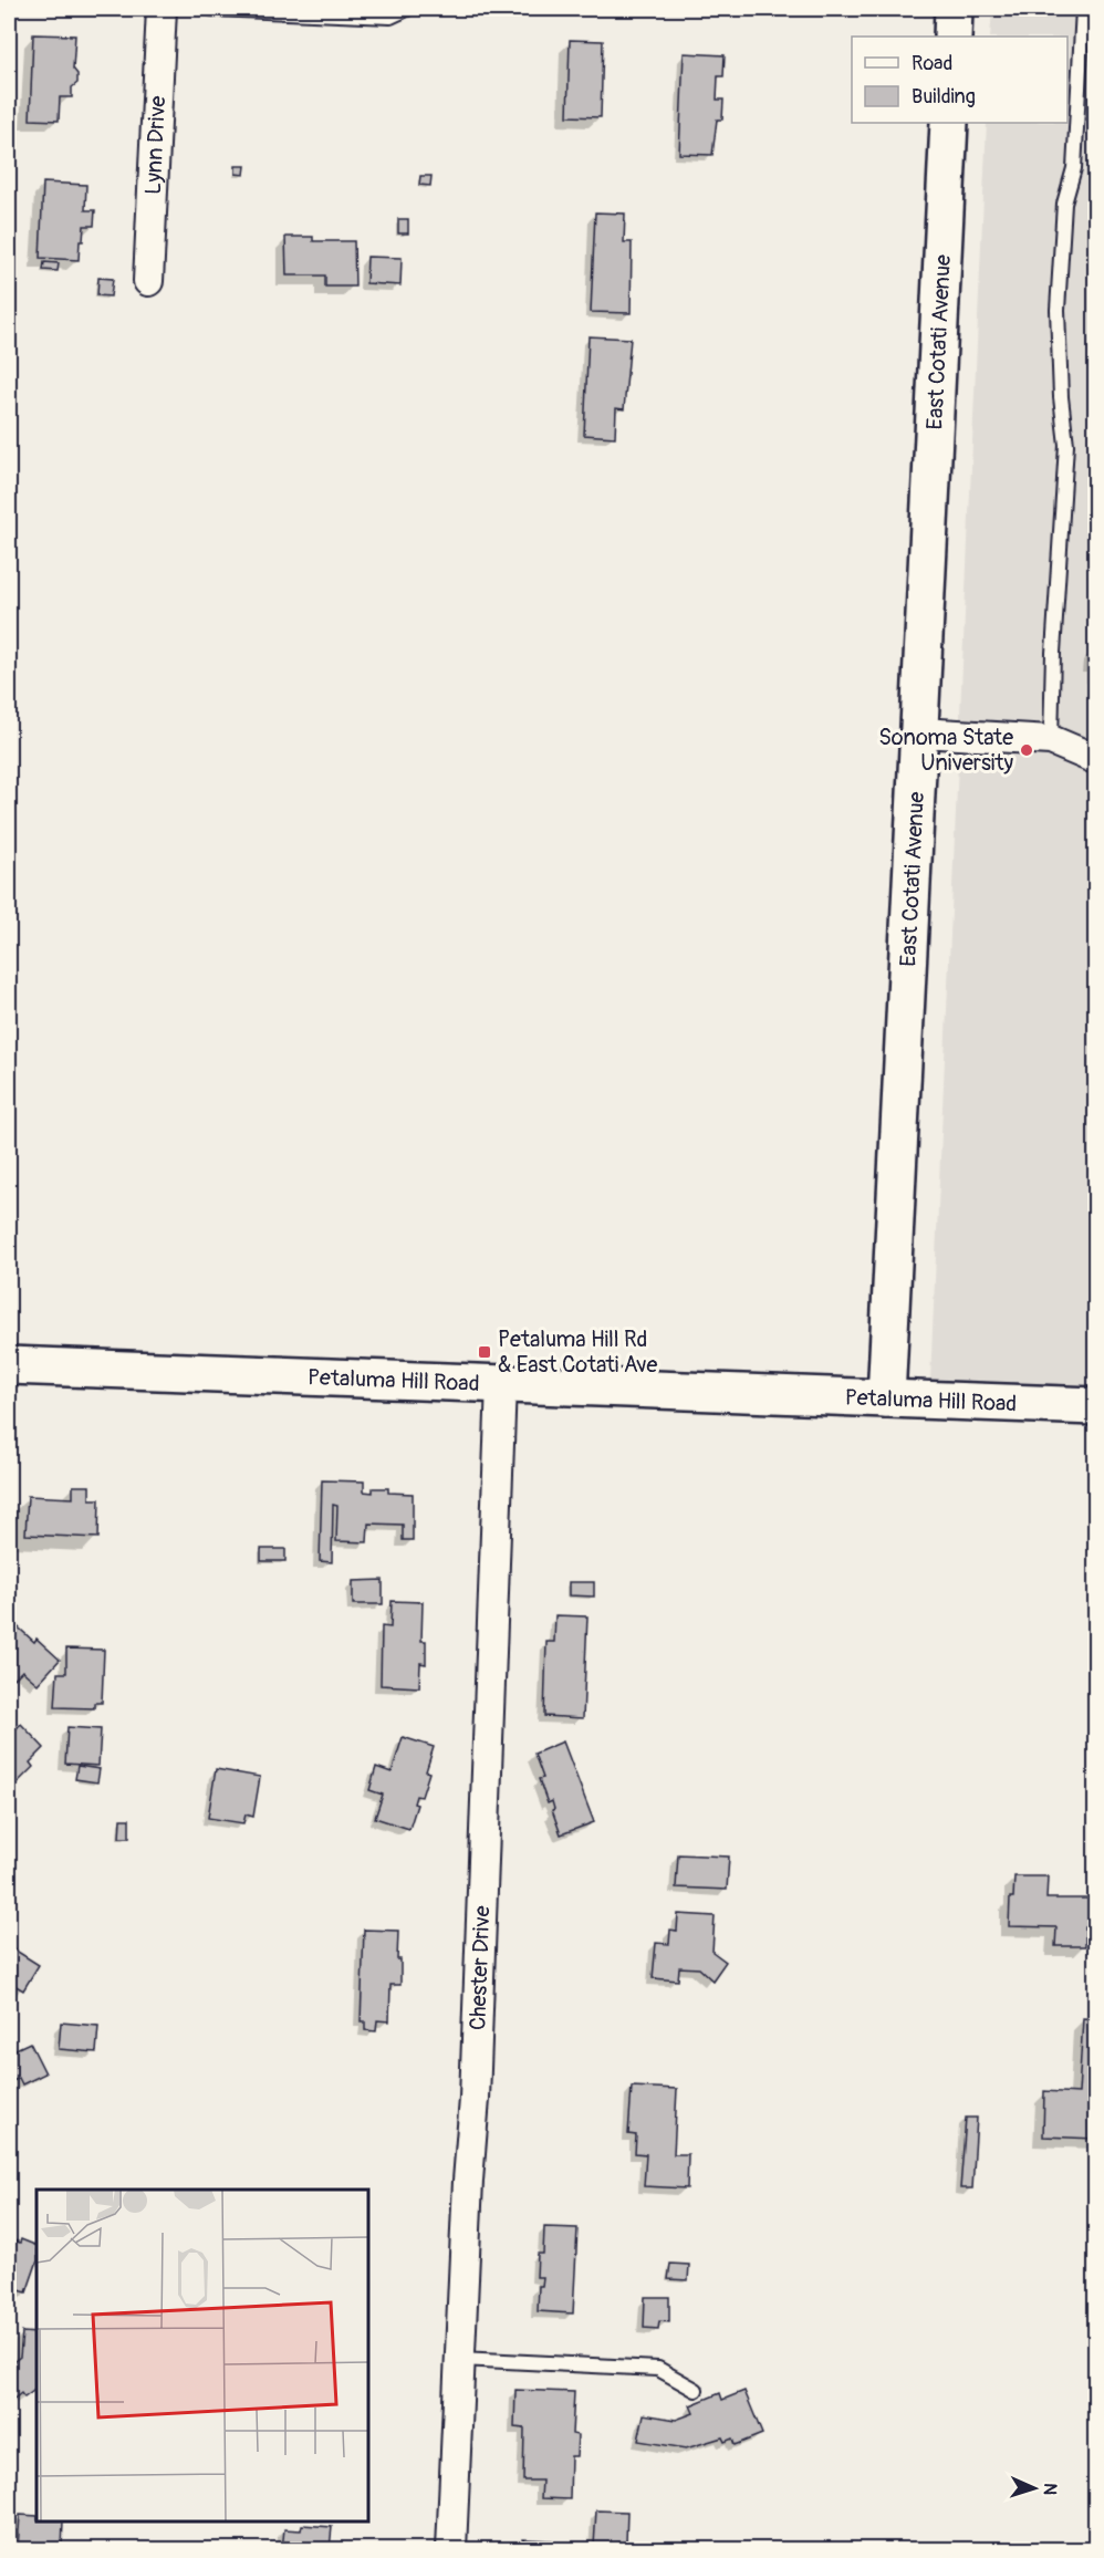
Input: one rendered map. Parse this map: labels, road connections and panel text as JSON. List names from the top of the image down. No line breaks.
{"streets":{"main road":["East Cotati Avenue","Petaluma Hill Road"],"street":["Lynn Drive","Chester Drive"]},"crossings":[["East Cotati Avenue","Petaluma Hill Road"],["Petaluma Hill Road","Chester Drive"]],"places":{"other":["Sonoma State University"],"transit":["Petaluma Hill Rd & East Cotati Ave"]},"legend":["Road","Building"],"north":"right"}
